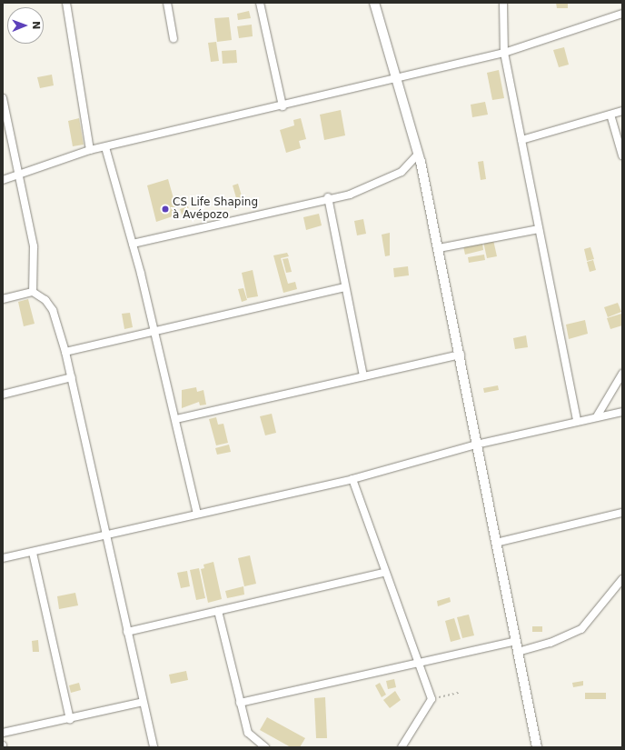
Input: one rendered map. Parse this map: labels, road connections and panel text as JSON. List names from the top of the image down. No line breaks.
{"places":["CS Life Shaping à Avépozo"],"north":"right"}
